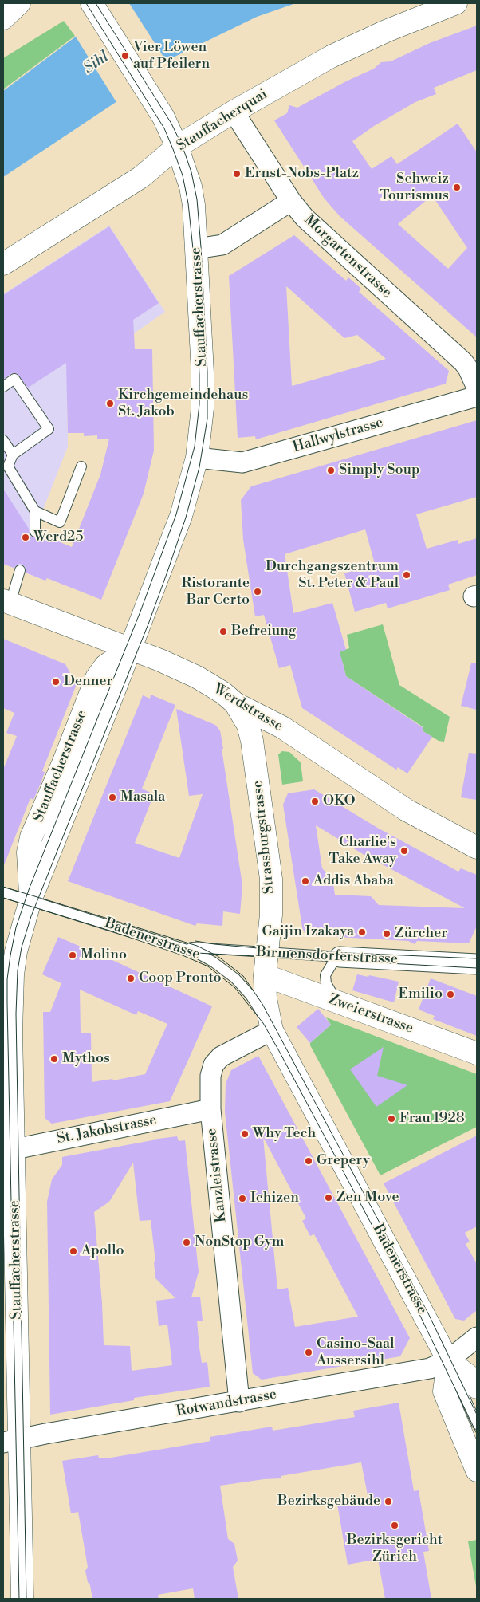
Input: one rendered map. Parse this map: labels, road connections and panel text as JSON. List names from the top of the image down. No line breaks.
{"streets":{"street":["Stauffacherquai","Morgartenstrasse","Stauffacherstrasse","Hallwylstrasse","Werdstrasse","Strassburgstrasse","Badenerstrasse","Birmensdorferstrasse","Zweierstrasse","St. Jakobstrasse","Kanzleistrasse","Rotwandstrasse"]},"crossings":[["Stauffacherquai","Morgartenstrasse"],["Stauffacherquai","Stauffacherstrasse"],["Stauffacherstrasse","Hallwylstrasse"],["Stauffacherstrasse","Werdstrasse"],["Stauffacherstrasse","Badenerstrasse"],["Stauffacherstrasse","St. Jakobstrasse"],["Stauffacherstrasse","Rotwandstrasse"],["Werdstrasse","Strassburgstrasse"],["Strassburgstrasse","Badenerstrasse"],["Strassburgstrasse","Birmensdorferstrasse"],["Strassburgstrasse","Zweierstrasse"],["Badenerstrasse","Birmensdorferstrasse"],["Badenerstrasse","Zweierstrasse"],["Badenerstrasse","Kanzleistrasse"],["Badenerstrasse","Rotwandstrasse"],["St. Jakobstrasse","Kanzleistrasse"],["Kanzleistrasse","Rotwandstrasse"]],"water":["Sihl"],"places":["Vier Löwen auf Pfeilern","Ernst-Nobs-Platz","Schweiz Tourismus","Kirchgemeindehaus St. Jakob","Simply Soup","Werd25","Durchgangszentrum St. Peter & Paul","Ristorante Bar Certo","Befreiung","Denner","Masala","OKO","Charlie's Take Away","Addis Ababa","Gaijin Izakaya","Zürcher","Molino","Coop Pronto","Emilio","Mythos","Frau 1928","Why Tech","Grepery","Zen Move","Ichizen","NonStop Gym","Apollo","Casino-Saal Aussersihl","Bezirksgebäude","Bezirksgericht Zürich"]}
